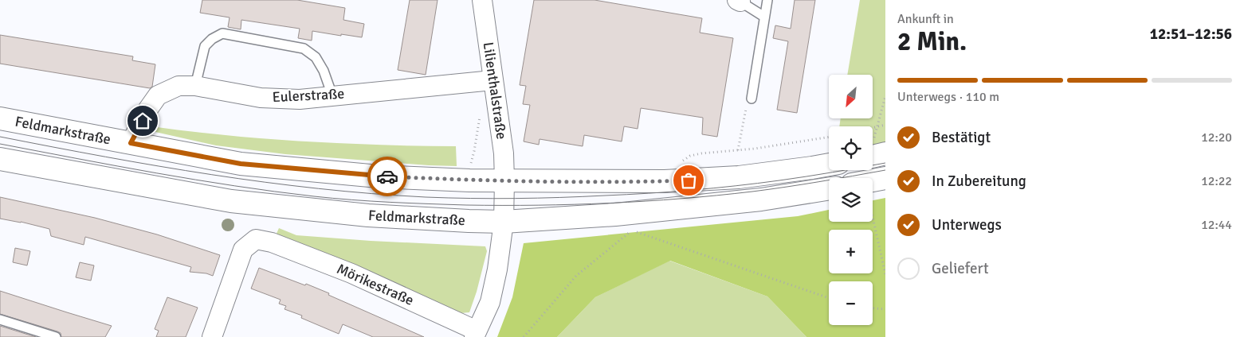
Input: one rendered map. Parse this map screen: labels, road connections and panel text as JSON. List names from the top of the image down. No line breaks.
{"streets":{"main road":["Feldmarkstraße"],"street":["Lilienthalstraße","Eulerstraße","Mörikestraße"]},"crossings":[["Lilienthalstraße","Eulerstraße"],["Lilienthalstraße","Feldmarkstraße"],["Lilienthalstraße","Mörikestraße"],["Eulerstraße","Feldmarkstraße"]],"north":"bottom left","page":{"heading":["2 Min.","Ankunft in","12:51–12:56"],"bar":"Unterwegs · 110 m","map_buttons":["+","−"],"list":[["Bestätigt","12:20"],["In Zubereitung","12:22"],["Unterwegs","12:44"],"Geliefert"]}}
